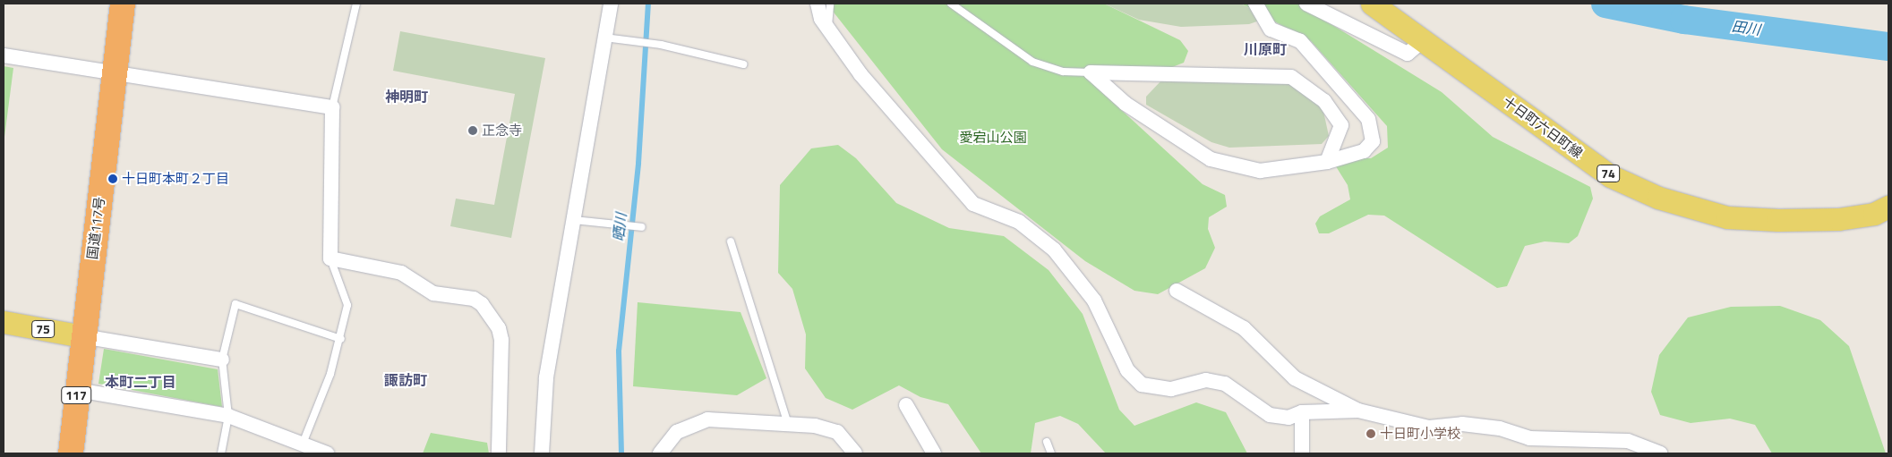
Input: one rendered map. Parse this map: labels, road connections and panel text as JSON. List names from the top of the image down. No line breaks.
{"streets":{"highway":["国道117号","117"],"main road":["十日町六日町線","74","75"]},"crossings":[["国道117号","75"]],"districts":["川原町","神明町","諏訪町","本町二丁目"],"water":["田川","晒川"],"parks":["愛宕山公園"],"places":["正念寺","十日町本町２丁目","十日町小学校"]}
